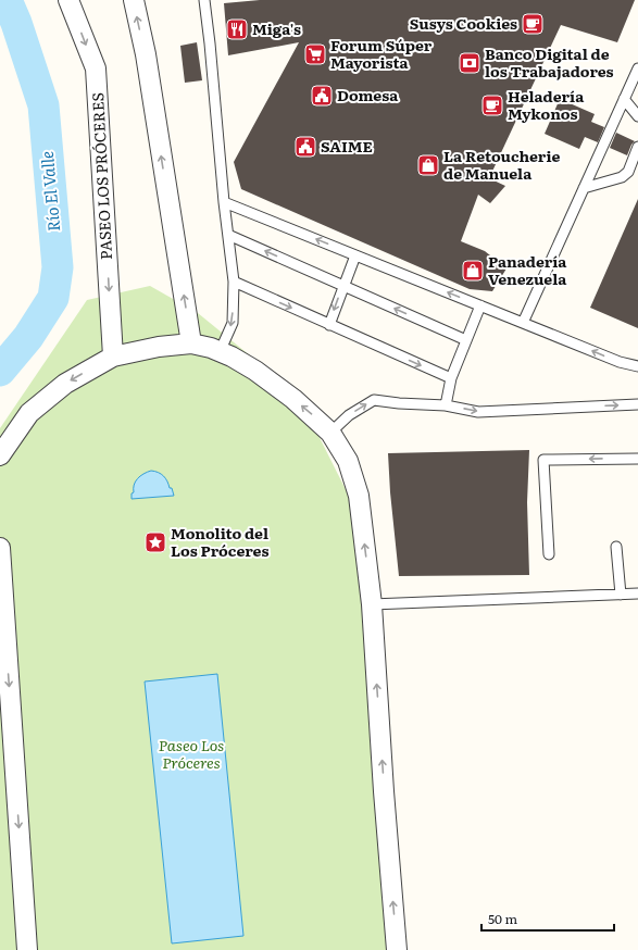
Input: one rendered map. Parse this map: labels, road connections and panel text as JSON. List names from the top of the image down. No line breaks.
{"streets":{"street":["PASEO LOS PRÓCERES"]},"water":["Río El Valle"],"parks":["Paseo Los Próceres"],"places":{"cafe":["Susys Cookies","Heladería Mykonos"],"restaurant":["Miga's"],"supermarket":["Forum Súper Mayorista"],"bank":["Banco Digital de los Trabajadores"],"public building":["Domesa","SAIME"],"shop":["La Retoucherie de Manuela","Panadería Venezuela"],"place":["Monolito del Los Próceres"]},"scale_bar":"50 m"}
